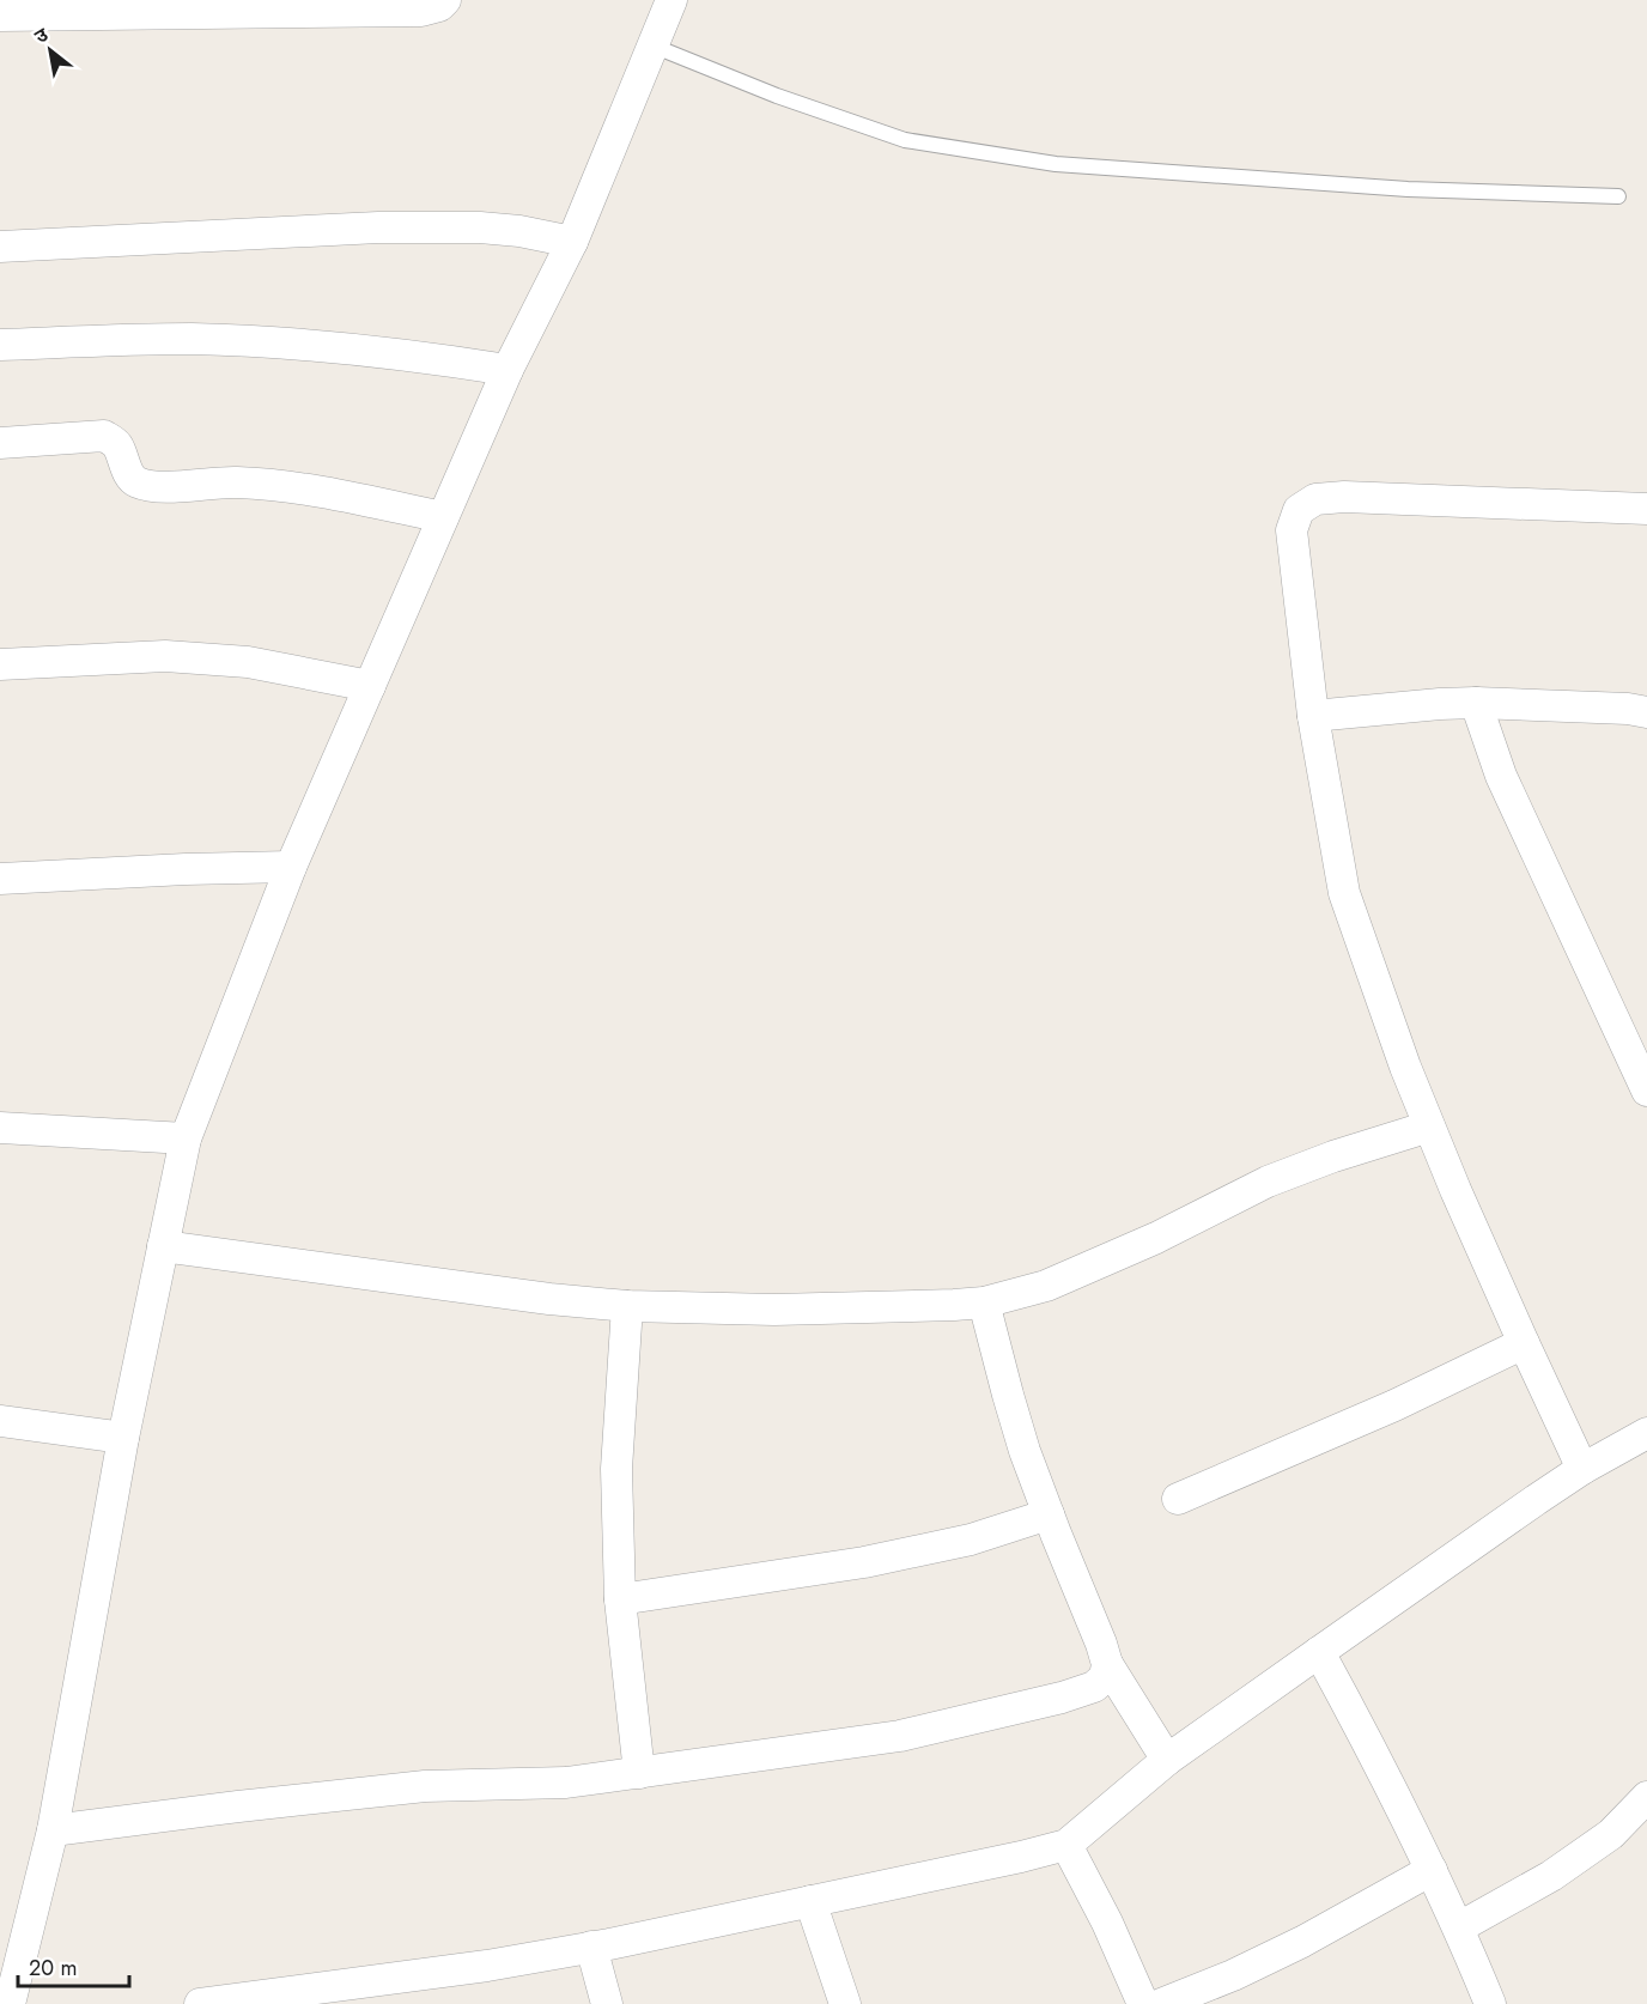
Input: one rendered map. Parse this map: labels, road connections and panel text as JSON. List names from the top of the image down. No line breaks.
{"scale_bar":"20 m","north":"top left"}
